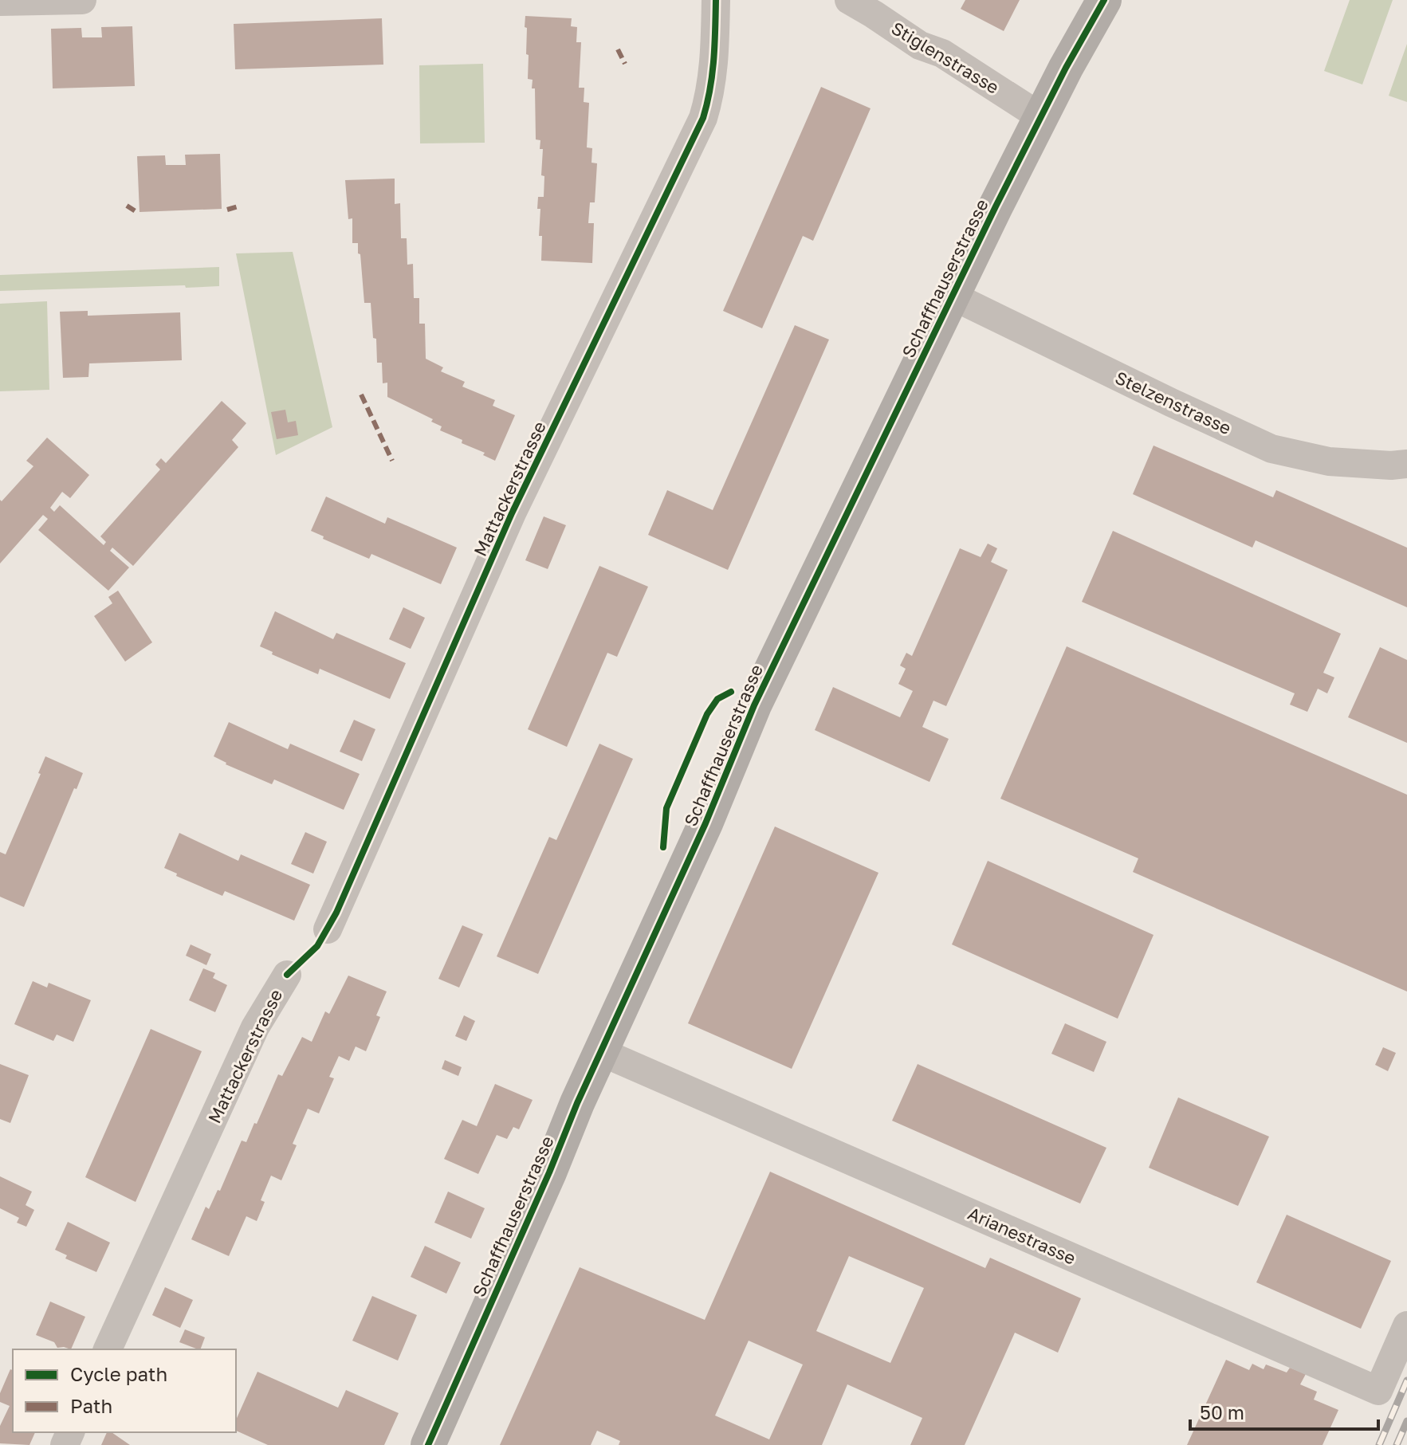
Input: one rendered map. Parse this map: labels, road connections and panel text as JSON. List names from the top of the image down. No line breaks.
{"streets":{"main road":["Schaffhauserstrasse"],"street":["Stiglenstrasse","Stelzenstrasse","Mattackerstrasse","Arianestrasse"]},"crossings":[["Stiglenstrasse","Schaffhauserstrasse"],["Schaffhauserstrasse","Stelzenstrasse"],["Schaffhauserstrasse","Arianestrasse"]],"legend":["Cycle path","Path"],"scale_bar":"50 m"}
